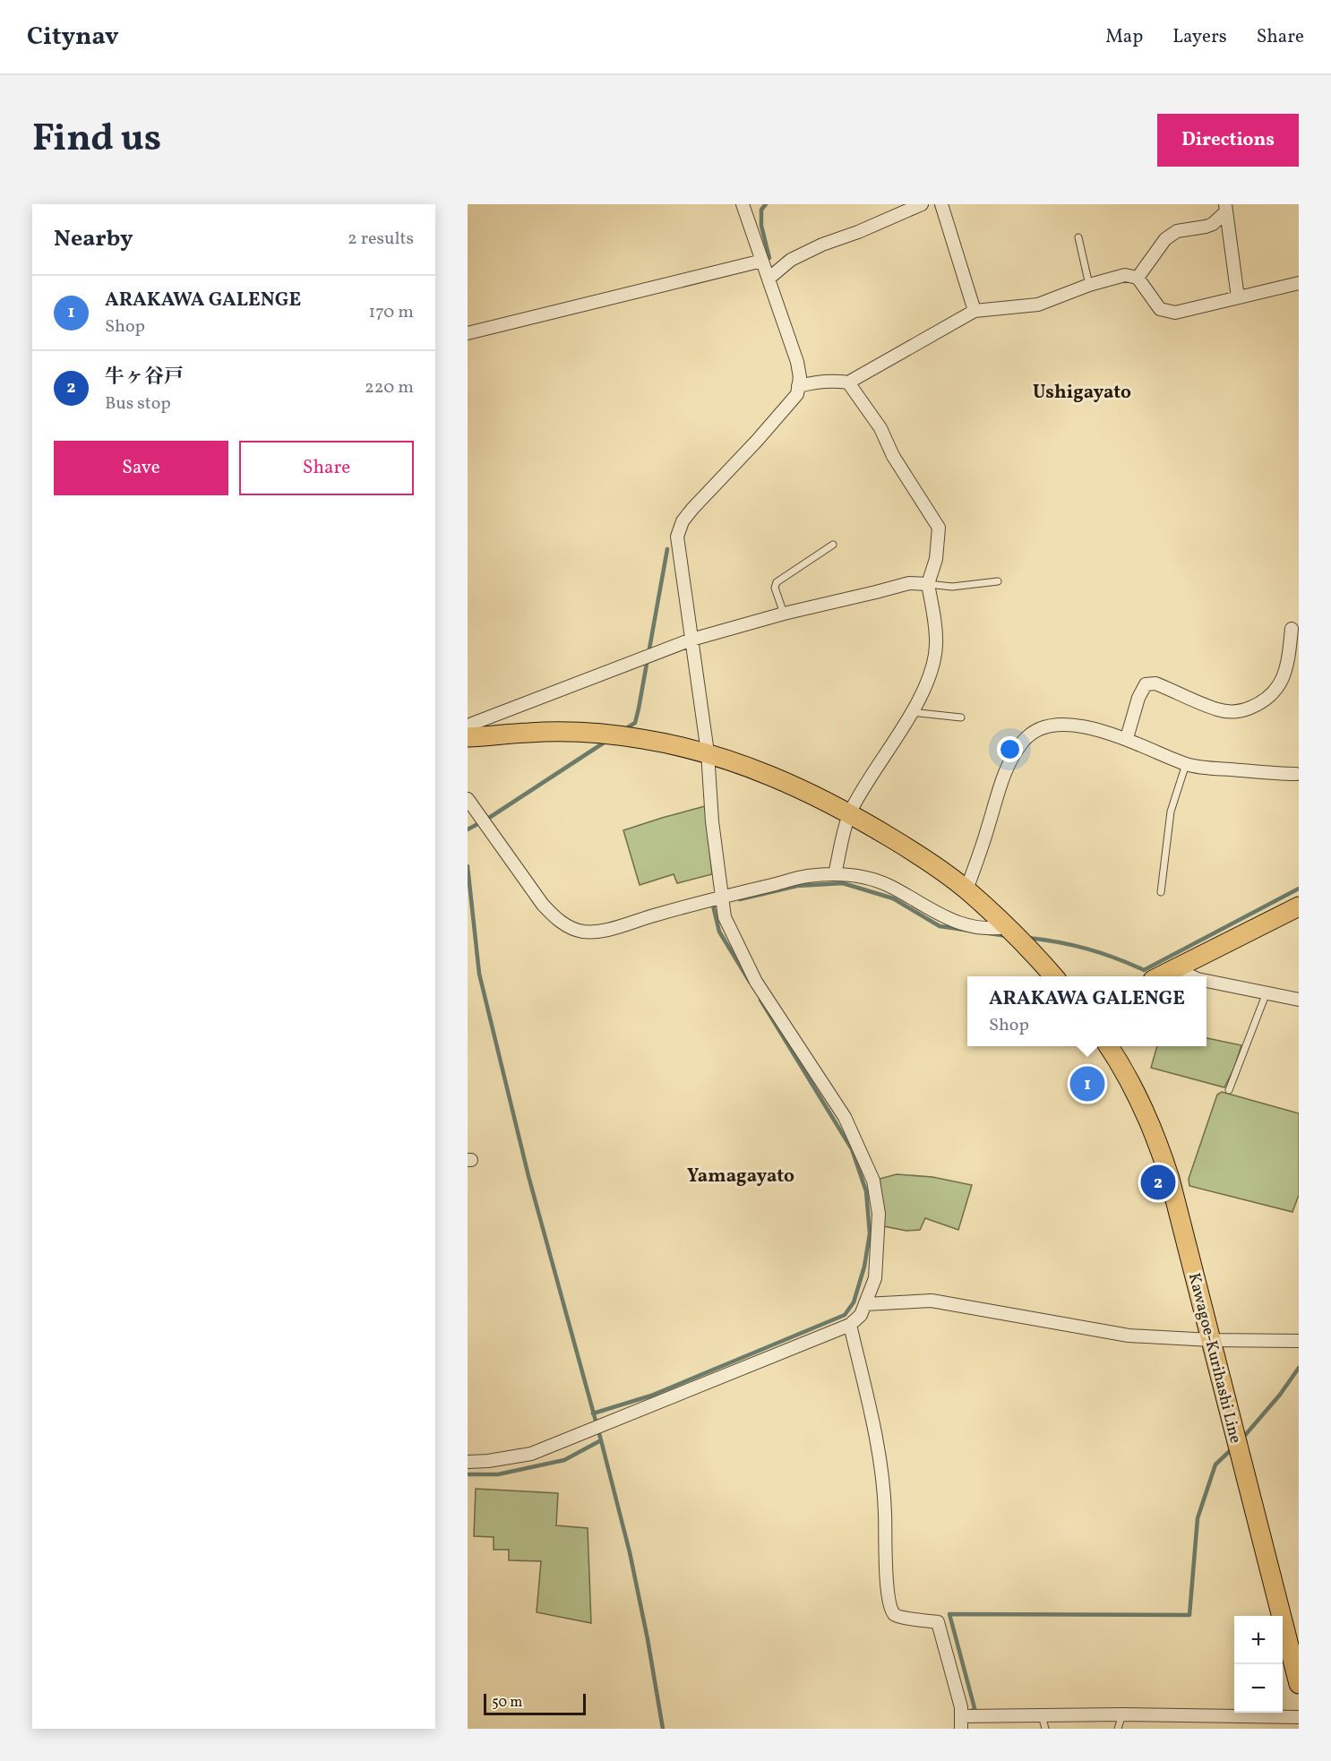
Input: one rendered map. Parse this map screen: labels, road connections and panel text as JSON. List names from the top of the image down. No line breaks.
{"streets":{"main road":["Kawagoe-Kurihashi Line"]},"districts":["Ushigayato","Yamagayato"],"scale_bar":"50 m","page":{"header":"Citynav","nav":["Map","Layers","Share"],"title":"Find us","buttons":["Directions",["Save","Share"]],"heading":["Nearby","2 results"],"list":[{"mark":"1","name":"ARAKAWA GALENGE","note":"Shop","value":"170 m"},{"mark":"2","name":"牛ヶ谷戸","note":"Bus stop","value":"220 m"}],"popup":["ARAKAWA GALENGE","Shop"],"pins":["1","2"],"map_buttons":["+","−"],"scale":"50 m"}}
